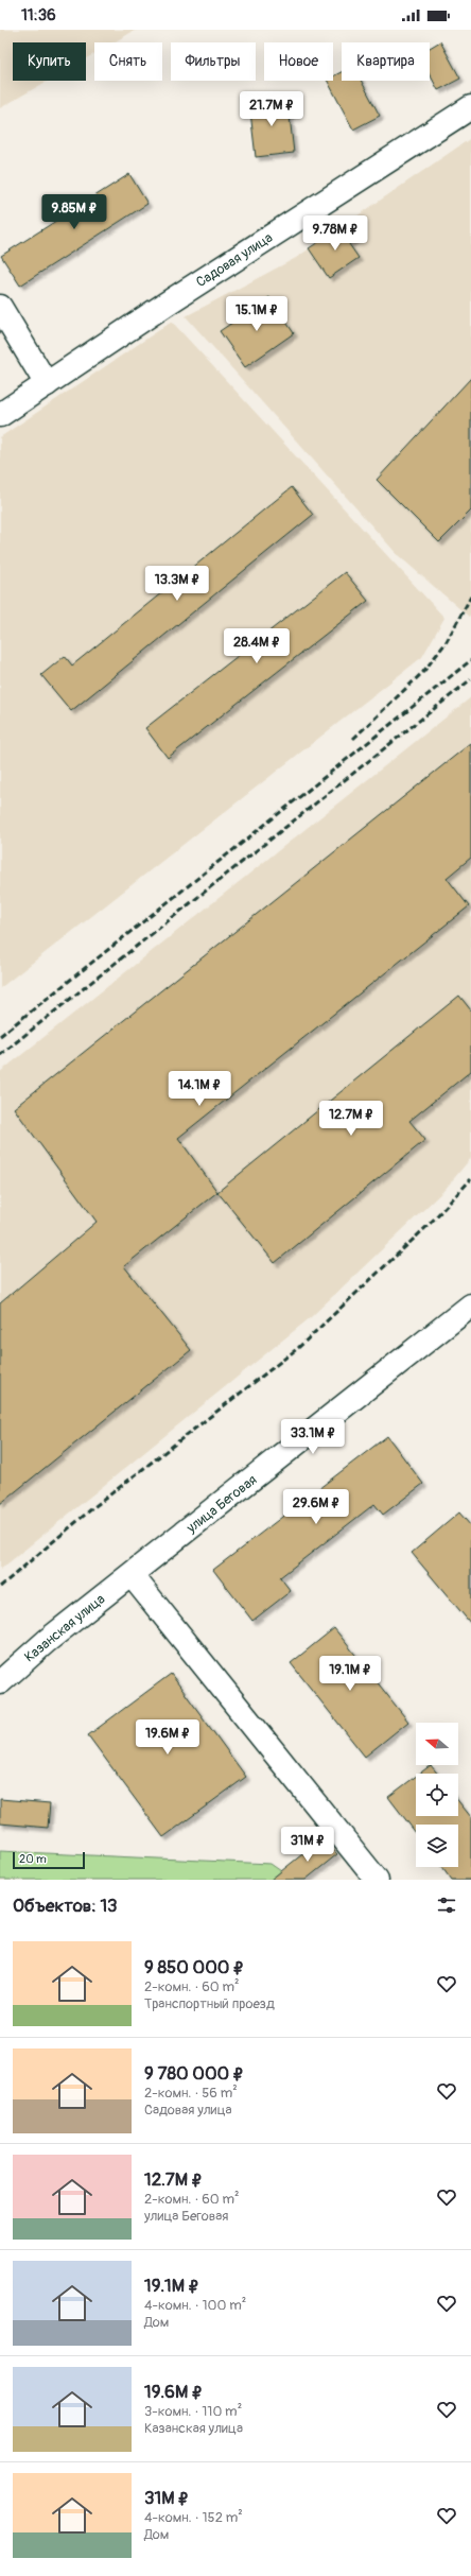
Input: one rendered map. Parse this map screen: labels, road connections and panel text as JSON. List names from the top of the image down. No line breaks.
{"streets":{"street":["Садовая улица","улица Беговая","Казанская улица"]},"crossings":[["улица Беговая","Казанская улица"]],"scale_bar":"20 m","north":"left","page":{"status":"11:36","chip":["Купить","Снять","Фильтры","Новое","Квартира"],"price":["21.7M ₽","9.85M ₽","9.78M ₽","15.1M ₽","13.3M ₽","28.4M ₽","14.1M ₽","12.7M ₽","33.1M ₽","29.6M ₽","19.1M ₽","19.6M ₽","31M ₽"],"scale":"20 m","heading":"Объектов: 13","list":[{"name":"9 850 000 ₽","note":"2-комн. · 60 m² · Транспортный проезд"},{"name":"9 780 000 ₽","note":"2-комн. · 56 m² · Садовая улица"},{"name":"12.7M ₽","note":"2-комн. · 60 m² · улица Беговая"},{"name":"19.1M ₽","note":"4-комн. · 100 m² · Дом"},{"name":"19.6M ₽","note":"3-комн. · 110 m² · Казанская улица"},{"name":"31M ₽","note":"4-комн. · 152 m² · Дом"}]}}
